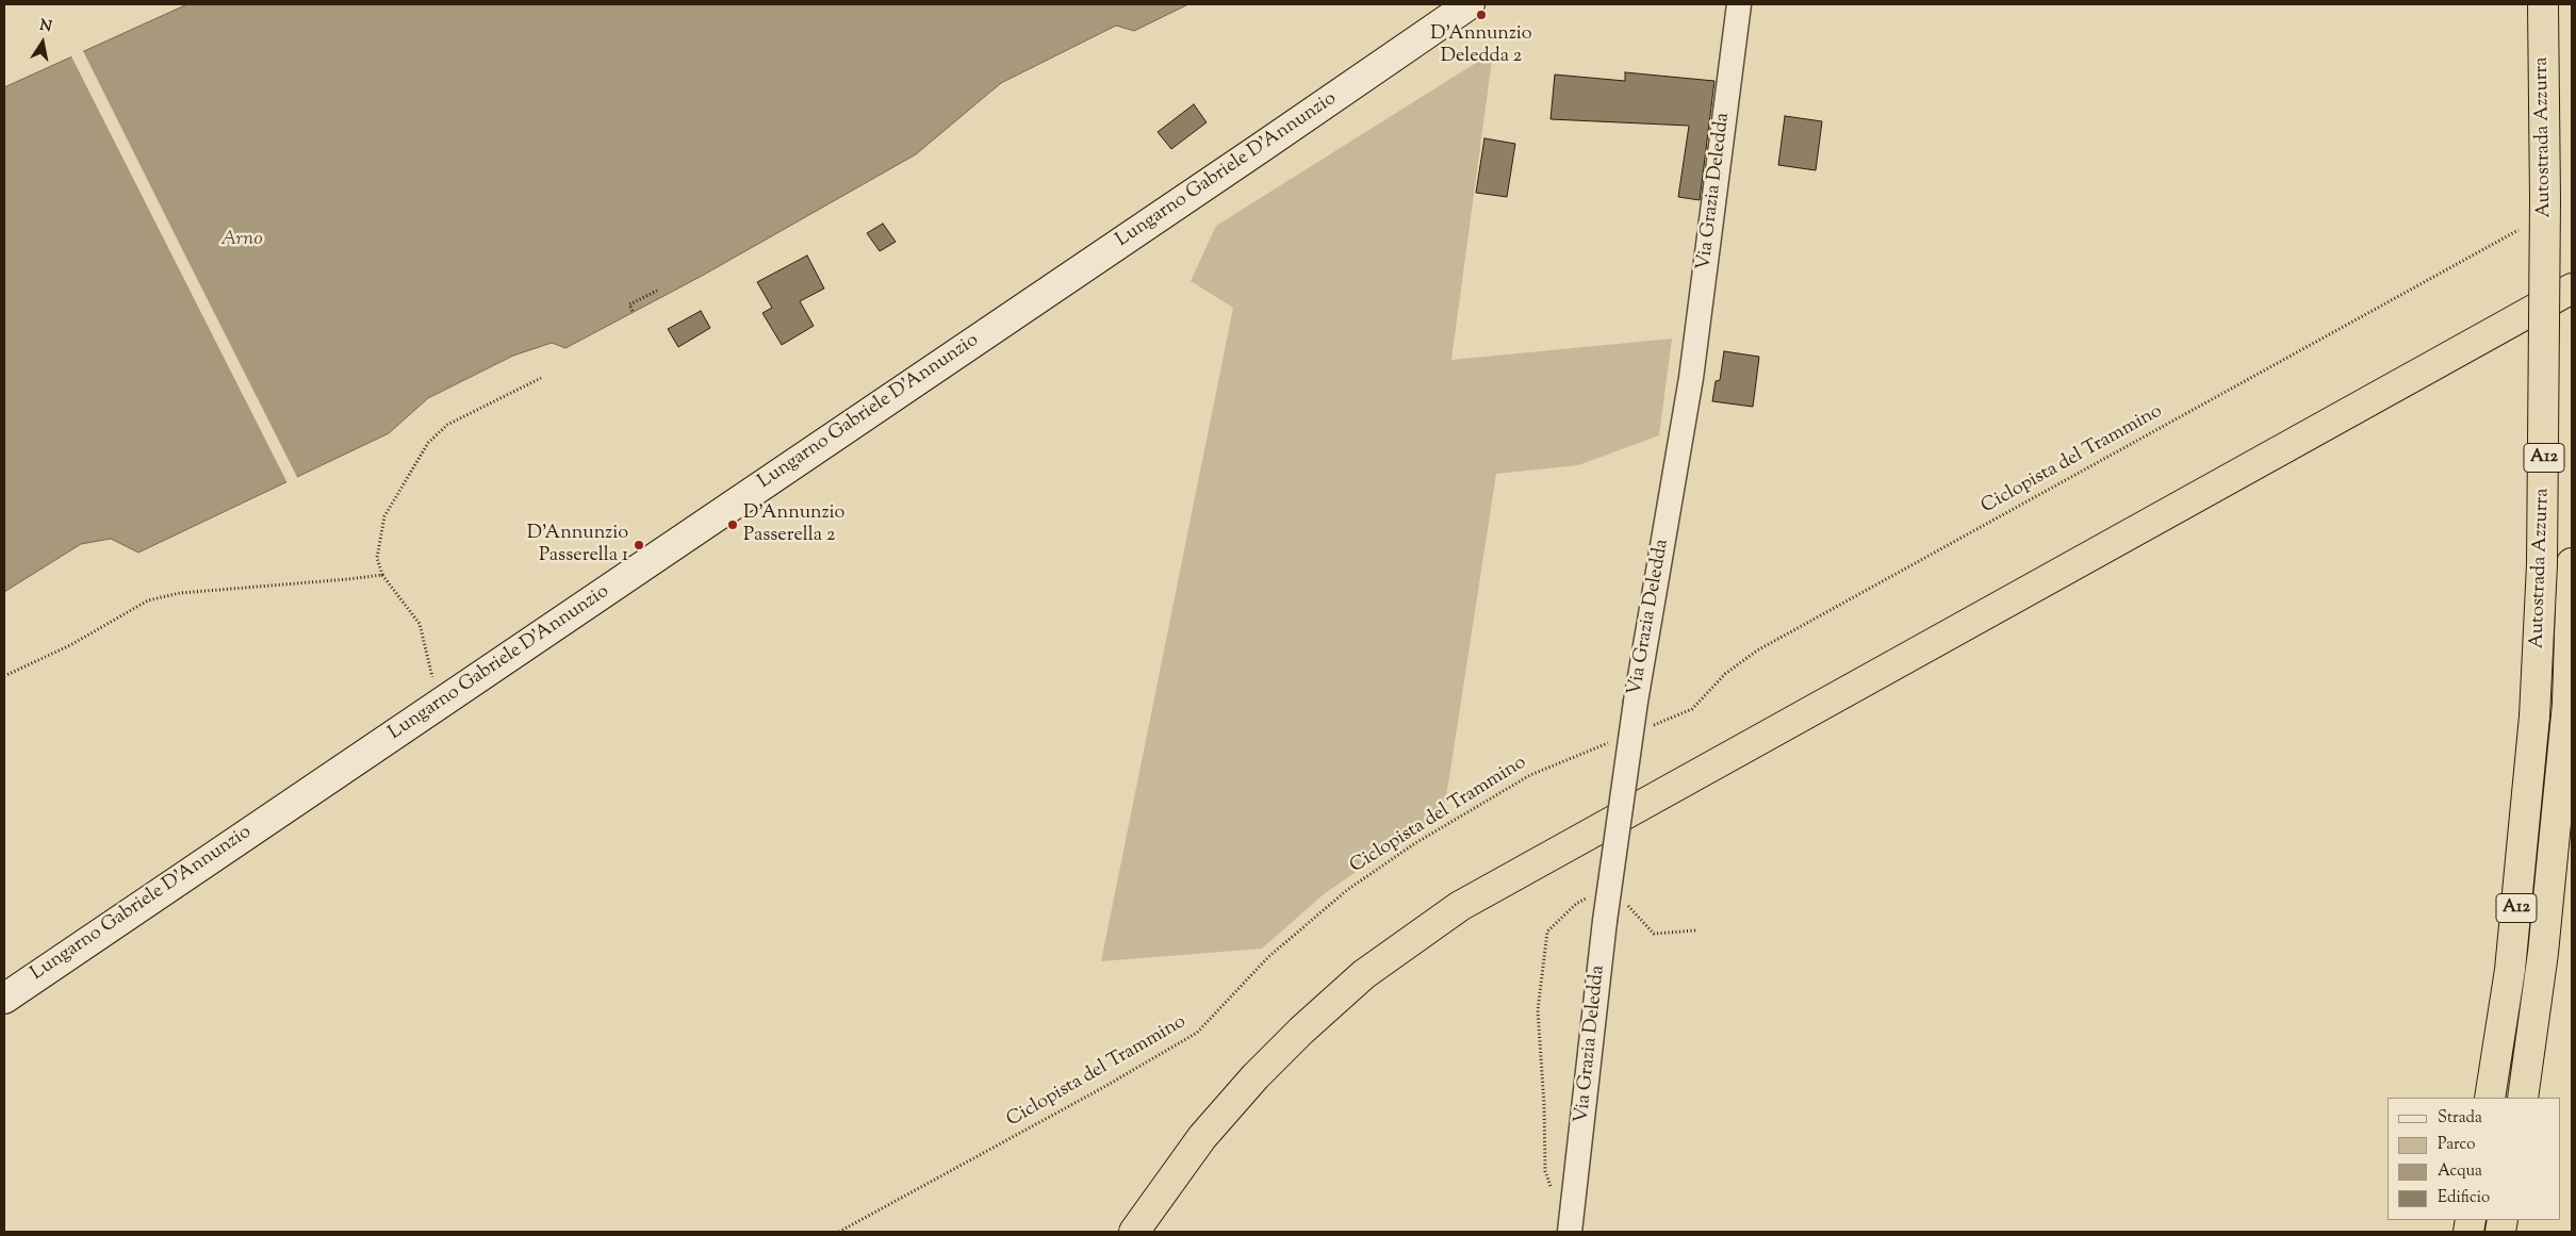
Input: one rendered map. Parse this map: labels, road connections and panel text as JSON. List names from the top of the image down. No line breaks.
{"streets":{"highway":["Autostrada Azzurra","A12"],"main road":["Lungarno Gabriele D'Annunzio"],"street":["Via Grazia Deledda"],"path":["Ciclopista del Trammino"]},"water":["Arno"],"places":["D'Annunzio Deledda 2","D'Annunzio Passerella 2","D'Annunzio Passerella 1"],"legend":["Strada","Parco","Acqua","Edificio"],"north":"top"}
